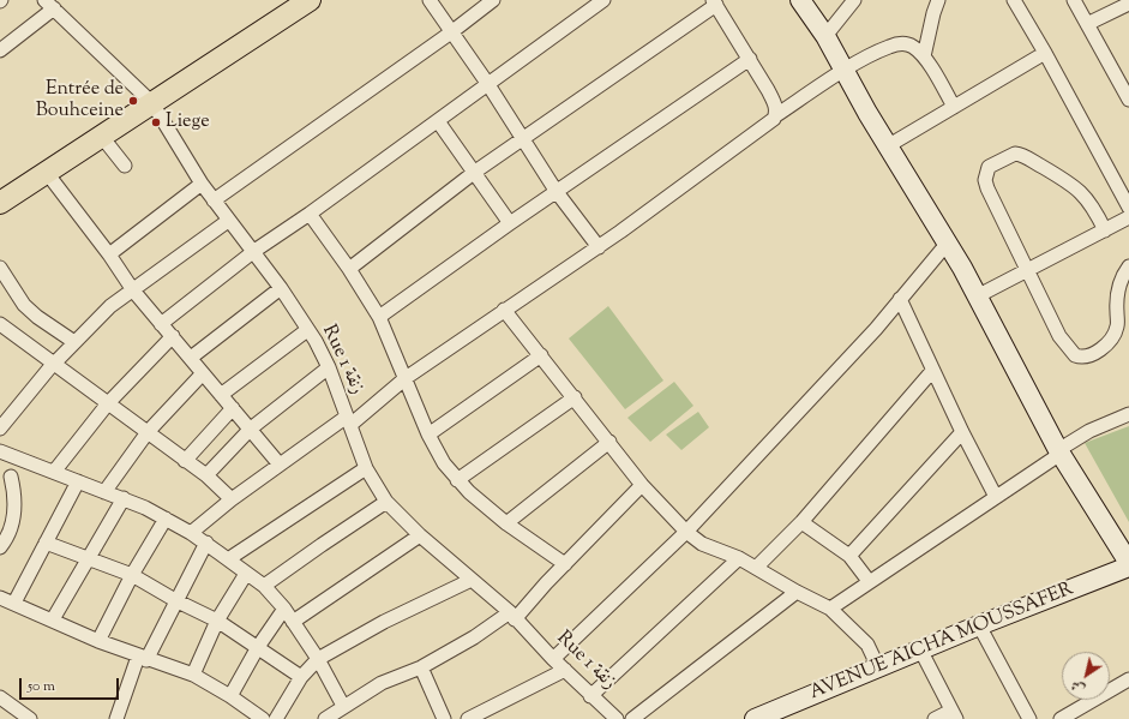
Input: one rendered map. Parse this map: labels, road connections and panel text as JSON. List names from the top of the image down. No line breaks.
{"streets":{"street":["Rue 1 زنقة","AVENUE AICHA MOUSSAFER"]},"places":["Entrée de Bouhceine","Liege"],"scale_bar":"50 m","north":"bottom left"}
